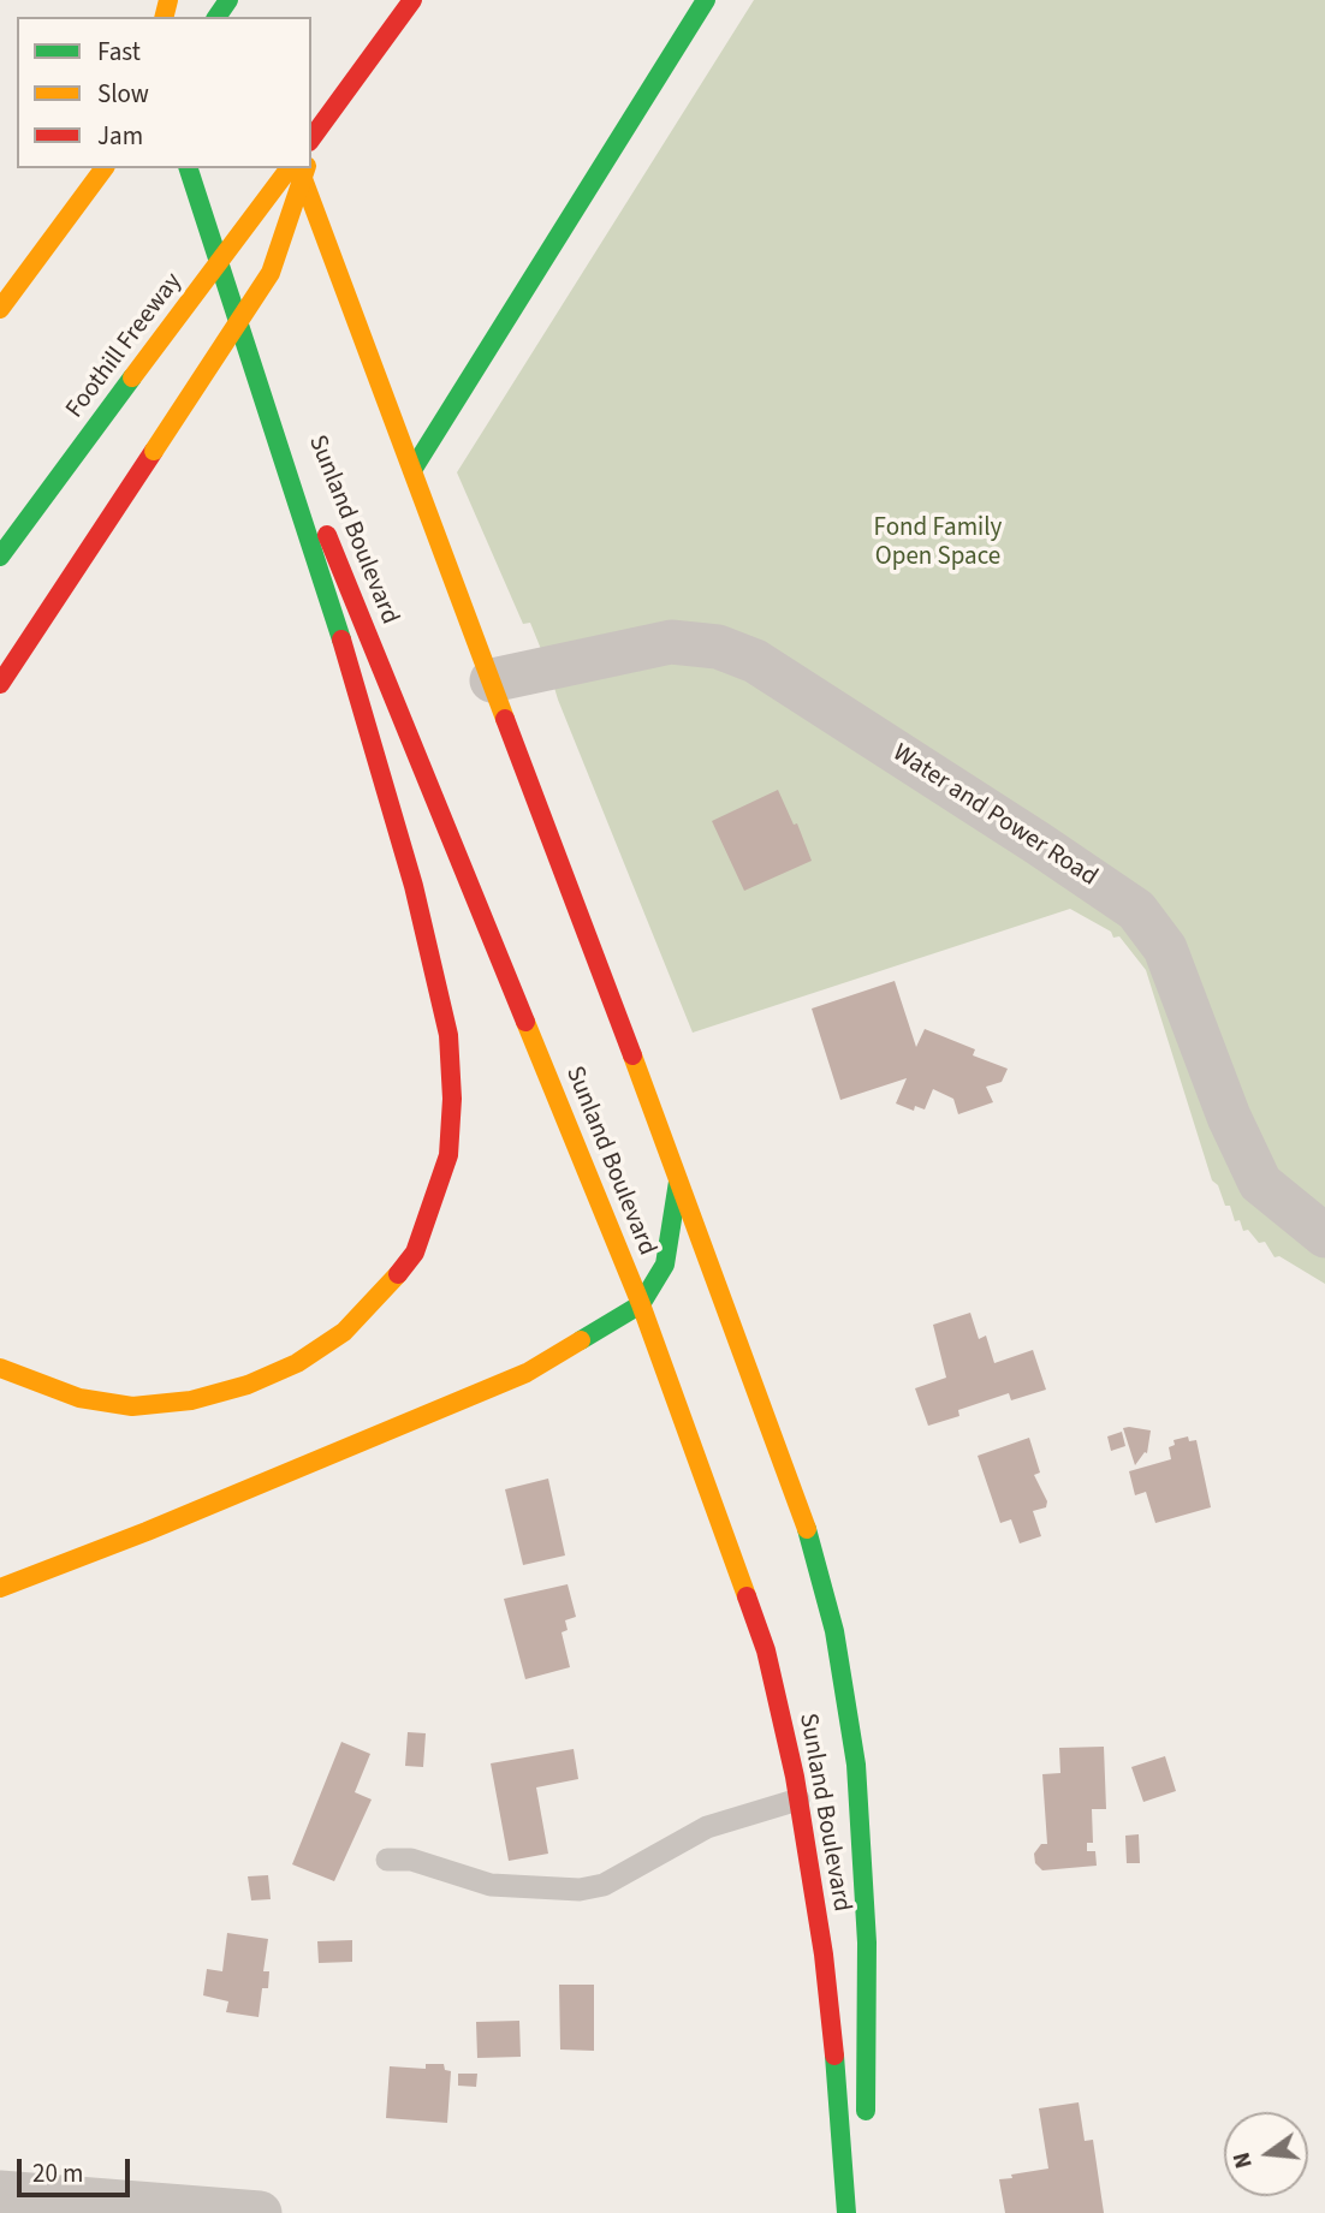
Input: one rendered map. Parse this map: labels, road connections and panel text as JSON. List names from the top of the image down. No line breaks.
{"streets":{"main road":["Foothill Freeway","Sunland Boulevard"],"street":["Water and Power Road"]},"crossings":[["Sunland Boulevard","Water and Power Road"]],"parks":["Fond Family Open Space"],"legend":["Fast","Slow","Jam"],"scale_bar":"20 m","north":"left"}
